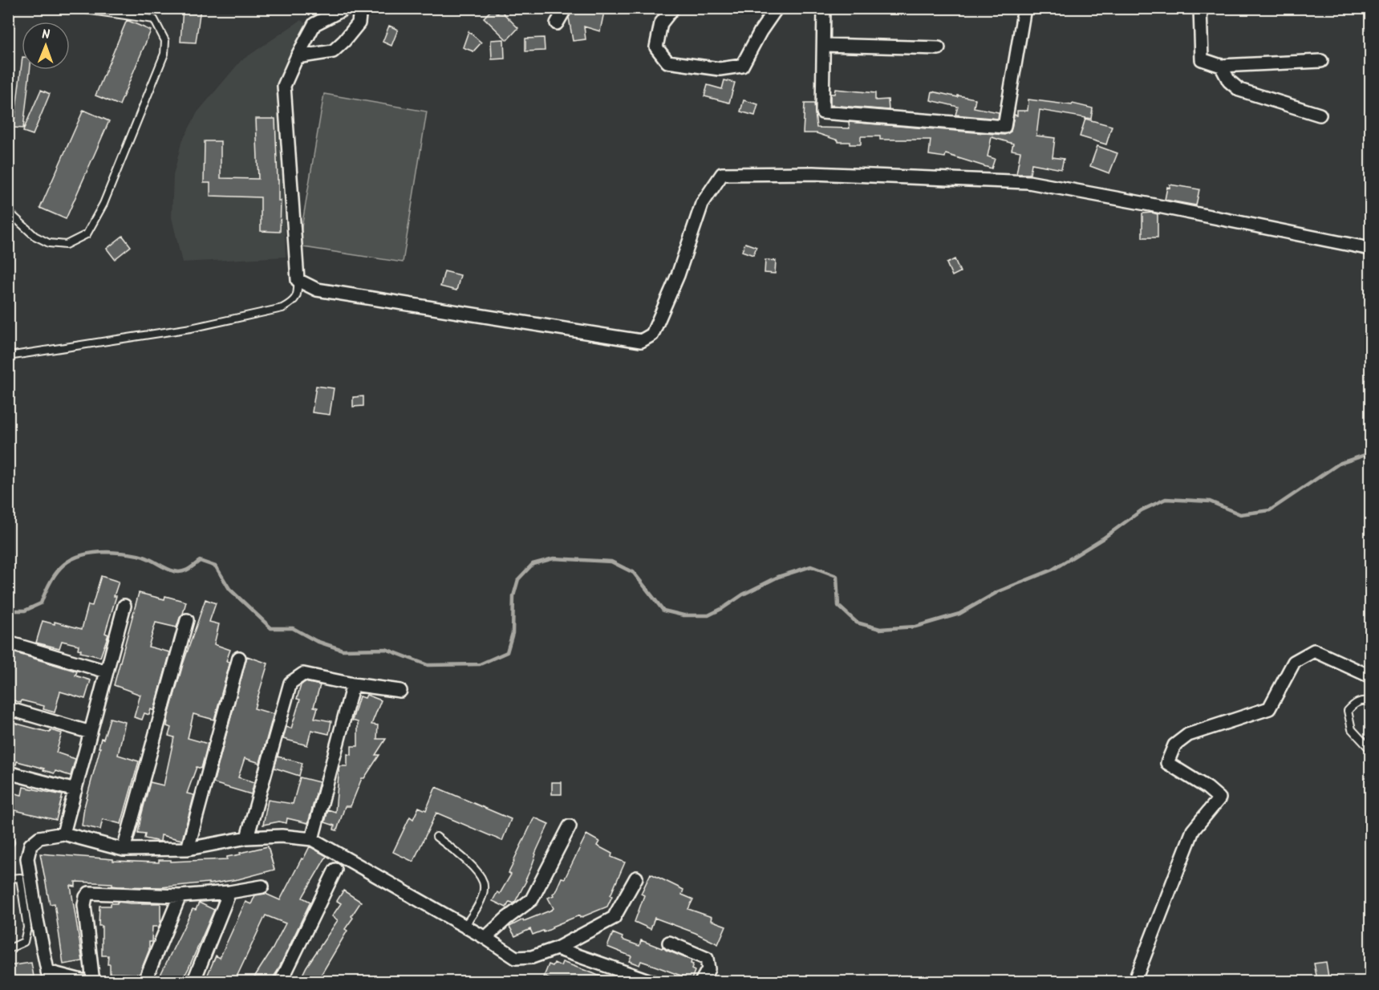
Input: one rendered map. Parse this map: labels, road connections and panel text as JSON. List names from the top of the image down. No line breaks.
{"north":"top"}
